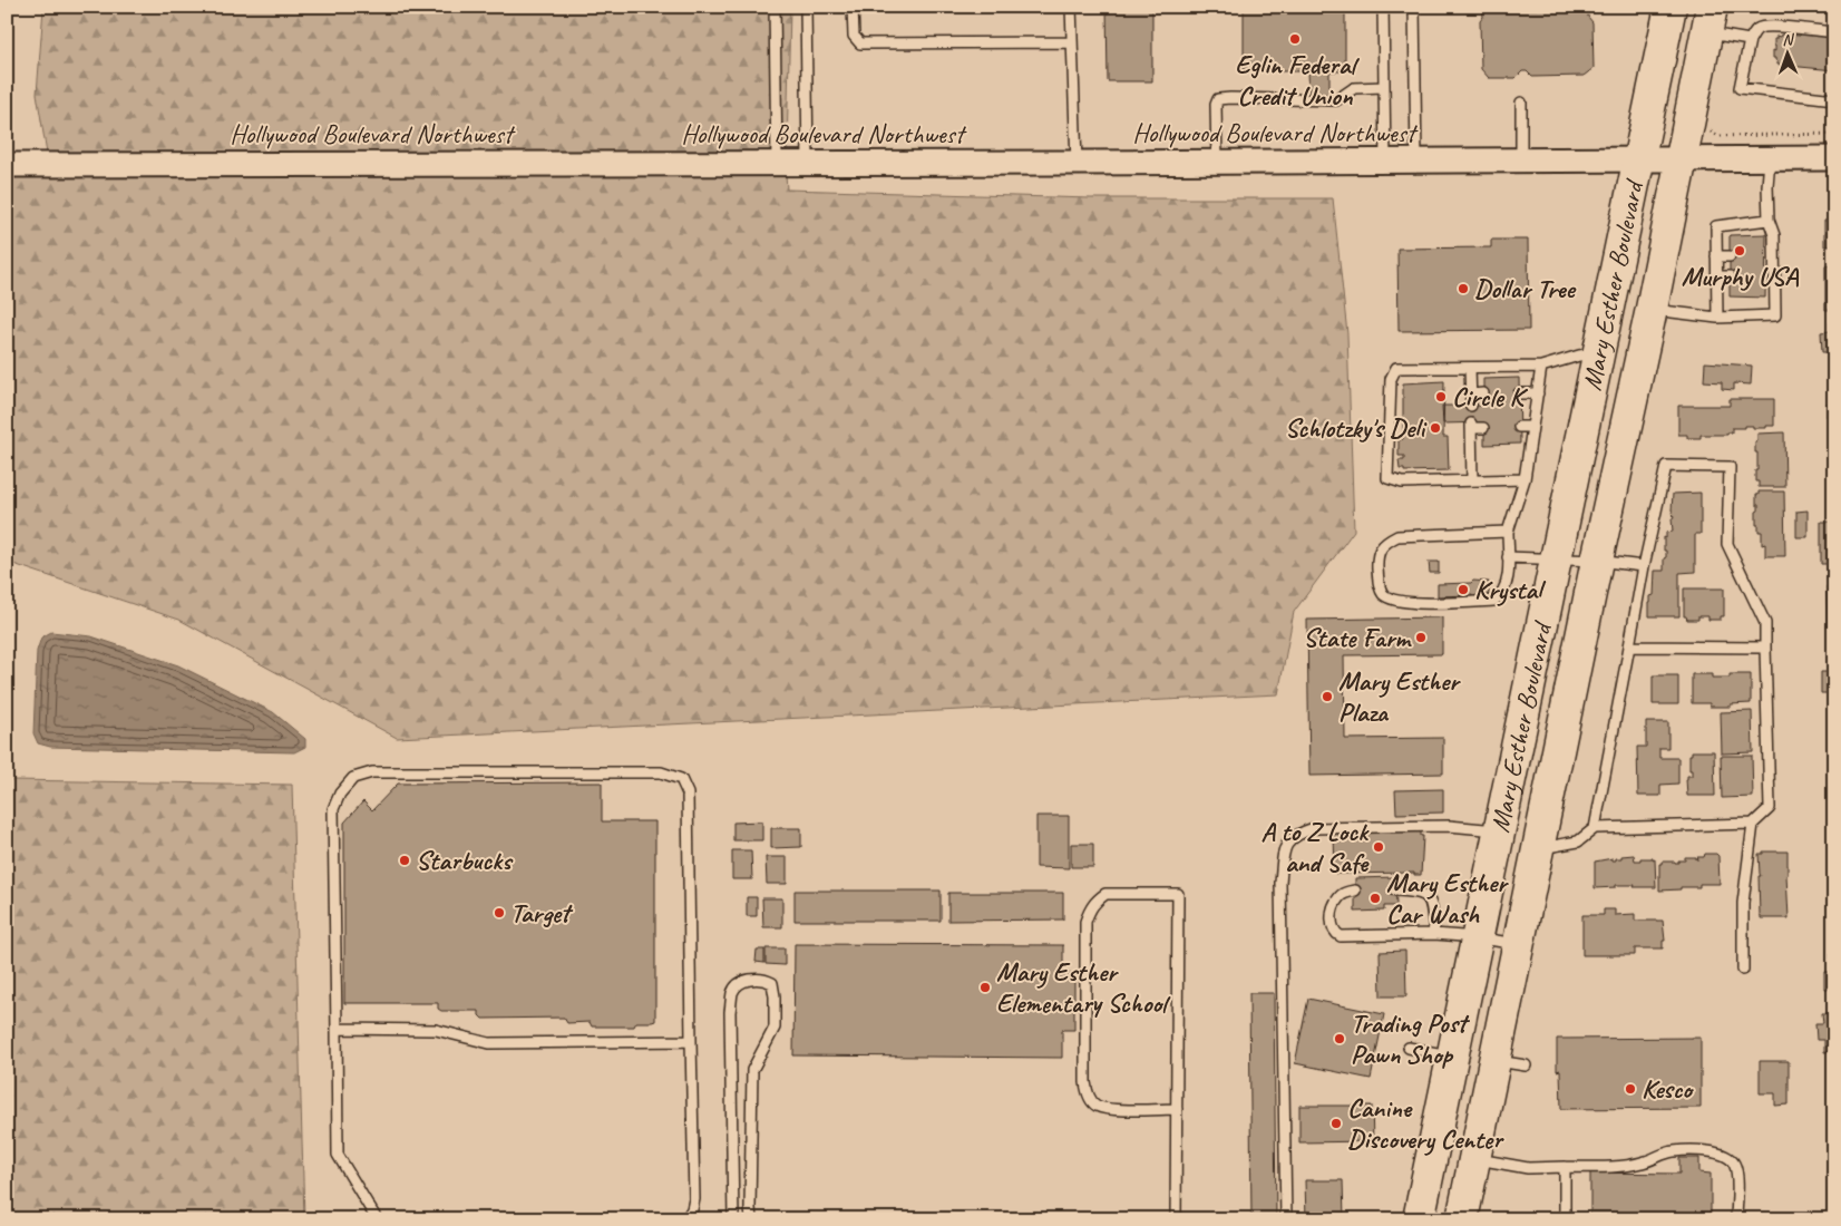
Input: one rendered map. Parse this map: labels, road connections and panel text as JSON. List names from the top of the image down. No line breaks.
{"streets":{"main road":["Mary Esther Boulevard"],"street":["Hollywood Boulevard Northwest"]},"crossings":[["Hollywood Boulevard Northwest","Mary Esther Boulevard"]],"places":["Eglin Federal Credit Union","Murphy USA","Dollar Tree","Circle K","Schlotzky's Deli","Krystal","State Farm","Mary Esther Plaza","A to Z Lock and Safe","Starbucks","Mary Esther Car Wash","Target","Mary Esther Elementary School","Trading Post Pawn Shop","Kesco","Canine Discovery Center"],"north":"top"}
